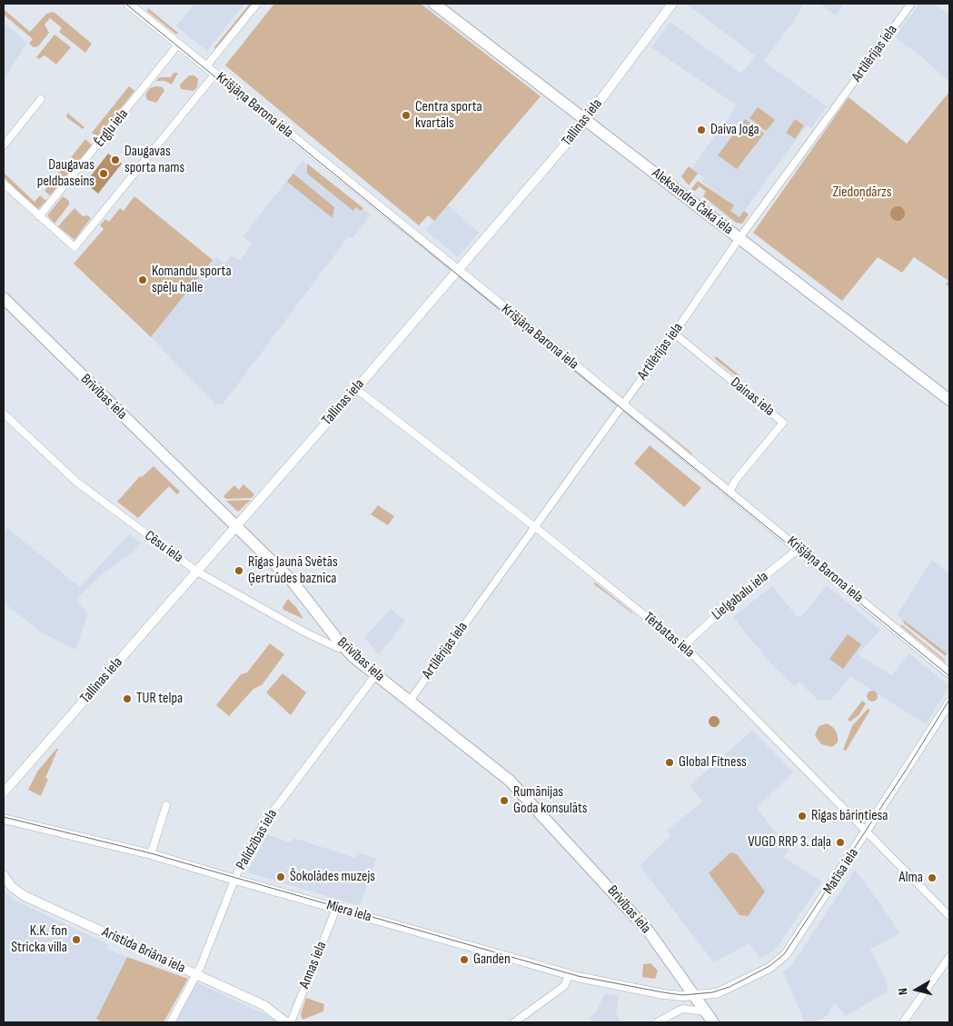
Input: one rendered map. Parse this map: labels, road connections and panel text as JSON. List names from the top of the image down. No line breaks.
{"streets":{"main road":["Aleksandra Čaka iela","Brīvības iela"],"street":["Artilērijas iela","Krišjāņa Barona iela","Tallinas iela","Ērgļu iela","Dainas iela","Cēsu iela","Lielgabalu iela","Tērbatas iela","Palīdzības iela","Matīsa iela","Miera iela","Aristida Briāna iela","Annas iela"]},"crossings":[["Artilērijas iela","Krišjāņa Barona iela"],["Artilērijas iela","Aleksandra Čaka iela"],["Artilērijas iela","Brīvības iela"],["Artilērijas iela","Dainas iela"],["Artilērijas iela","Tērbatas iela"],["Krišjāņa Barona iela","Tallinas iela"],["Krišjāņa Barona iela","Ērgļu iela"],["Krišjāņa Barona iela","Dainas iela"],["Krišjāņa Barona iela","Lielgabalu iela"],["Tallinas iela","Aleksandra Čaka iela"],["Tallinas iela","Brīvības iela"],["Tallinas iela","Cēsu iela"],["Tallinas iela","Tērbatas iela"],["Brīvības iela","Cēsu iela"],["Brīvības iela","Palīdzības iela"],["Brīvības iela","Matīsa iela"],["Brīvības iela","Miera iela"],["Lielgabalu iela","Tērbatas iela"],["Tērbatas iela","Matīsa iela"],["Palīdzības iela","Miera iela"],["Palīdzības iela","Aristida Briāna iela"],["Matīsa iela","Miera iela"],["Miera iela","Annas iela"]],"parks":["Ziedoņdārzs"],"places":["Centra sporta kvartāls","Daiva Joga","Daugavas sporta nams","Daugavas peldbaseins","Komandu sporta spēļu halle","Rīgas Jaunā Svētās Ģertrūdes baznīca","TUR telpa","Global Fitness","Rumānijas Goda konsulāts","Rīgas bāriņtiesa","VUGD RRP 3. daļa","Šokolādes muzejs","Alma","K.K. fon Stricka villa","Ganden"],"north":"left"}
